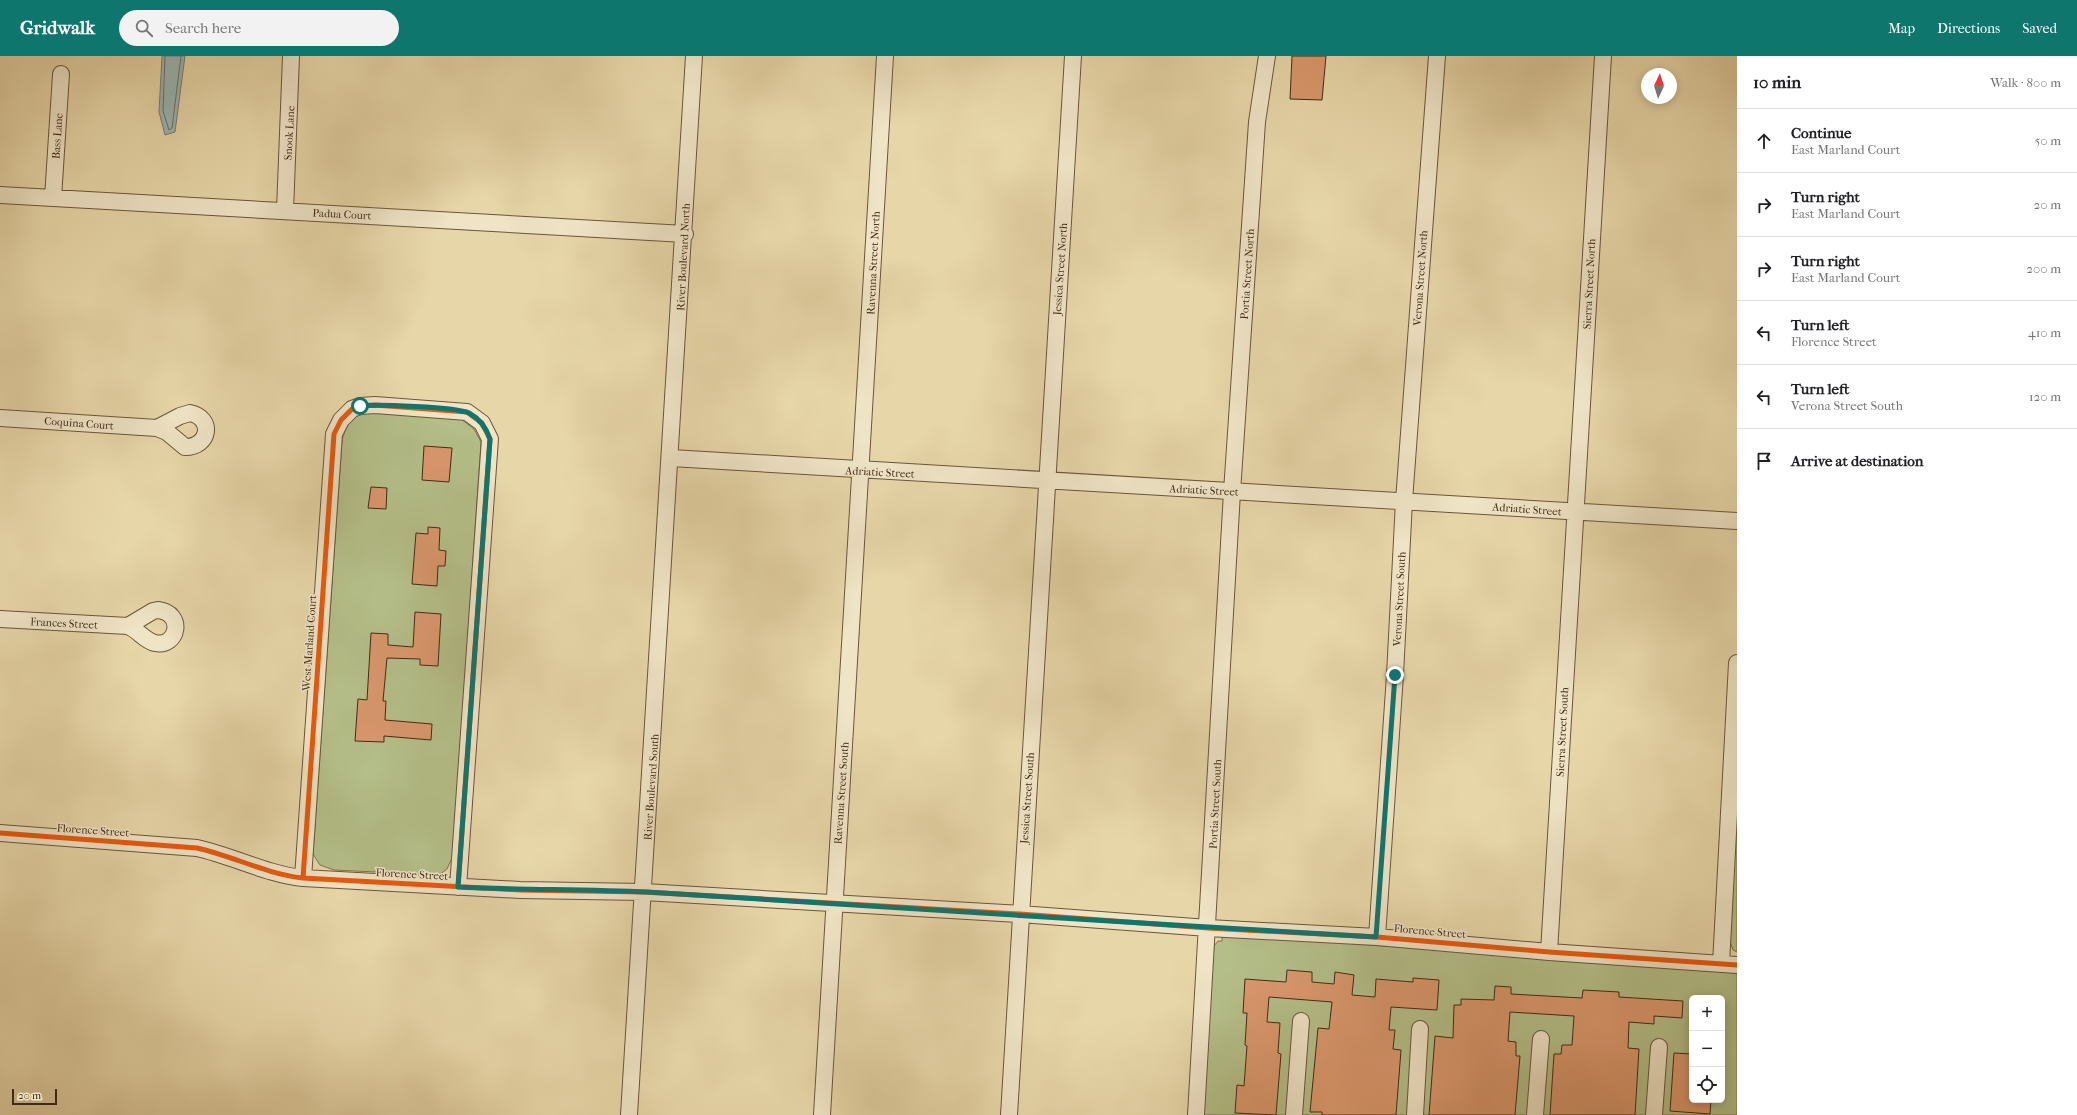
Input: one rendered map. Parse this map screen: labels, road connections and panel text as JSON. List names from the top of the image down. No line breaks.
{"streets":{"street":["Snook Lane","Bass Lane","Padua Court","River Boulevard North","Ravenna Street North","Jessica Street North","Portia Street North","Verona Street North","Sierra Street North","Coquina Court","Adriatic Street","Verona Street South","Frances Street","West Marland Court","Sierra Street South","River Boulevard South","Ravenna Street South","Jessica Street South","Portia Street South","Florence Street"]},"crossings":[["Snook Lane","Padua Court"],["Bass Lane","Padua Court"],["Padua Court","River Boulevard North"],["River Boulevard North","Adriatic Street"],["River Boulevard North","River Boulevard South"],["Ravenna Street North","Adriatic Street"],["Ravenna Street North","Ravenna Street South"],["Jessica Street North","Adriatic Street"],["Jessica Street North","Jessica Street South"],["Portia Street North","Adriatic Street"],["Portia Street North","Portia Street South"],["Verona Street North","Adriatic Street"],["Verona Street North","Verona Street South"],["Sierra Street North","Adriatic Street"],["Sierra Street North","Sierra Street South"],["Adriatic Street","Verona Street South"],["Adriatic Street","Sierra Street South"],["Adriatic Street","River Boulevard South"],["Adriatic Street","Ravenna Street South"],["Adriatic Street","Jessica Street South"],["Adriatic Street","Portia Street South"],["Verona Street South","Florence Street"],["West Marland Court","Florence Street"],["Sierra Street South","Florence Street"],["River Boulevard South","Florence Street"],["Ravenna Street South","Florence Street"],["Jessica Street South","Florence Street"],["Portia Street South","Florence Street"]],"scale_bar":"20 m","north":"top","page":{"header":"Gridwalk","search":"Search here","nav":["Map","Directions","Saved"],"heading":["10 min","Walk · 800 m"],"list":[["Continue","East Marland Court","50 m"],["Turn right","East Marland Court","20 m"],["Turn right","East Marland Court","200 m"],["Turn left","Florence Street","410 m"],["Turn left","Verona Street South","120 m"],"Arrive at destination"],"map_buttons":["+","−"],"scale":"20 m"}}
